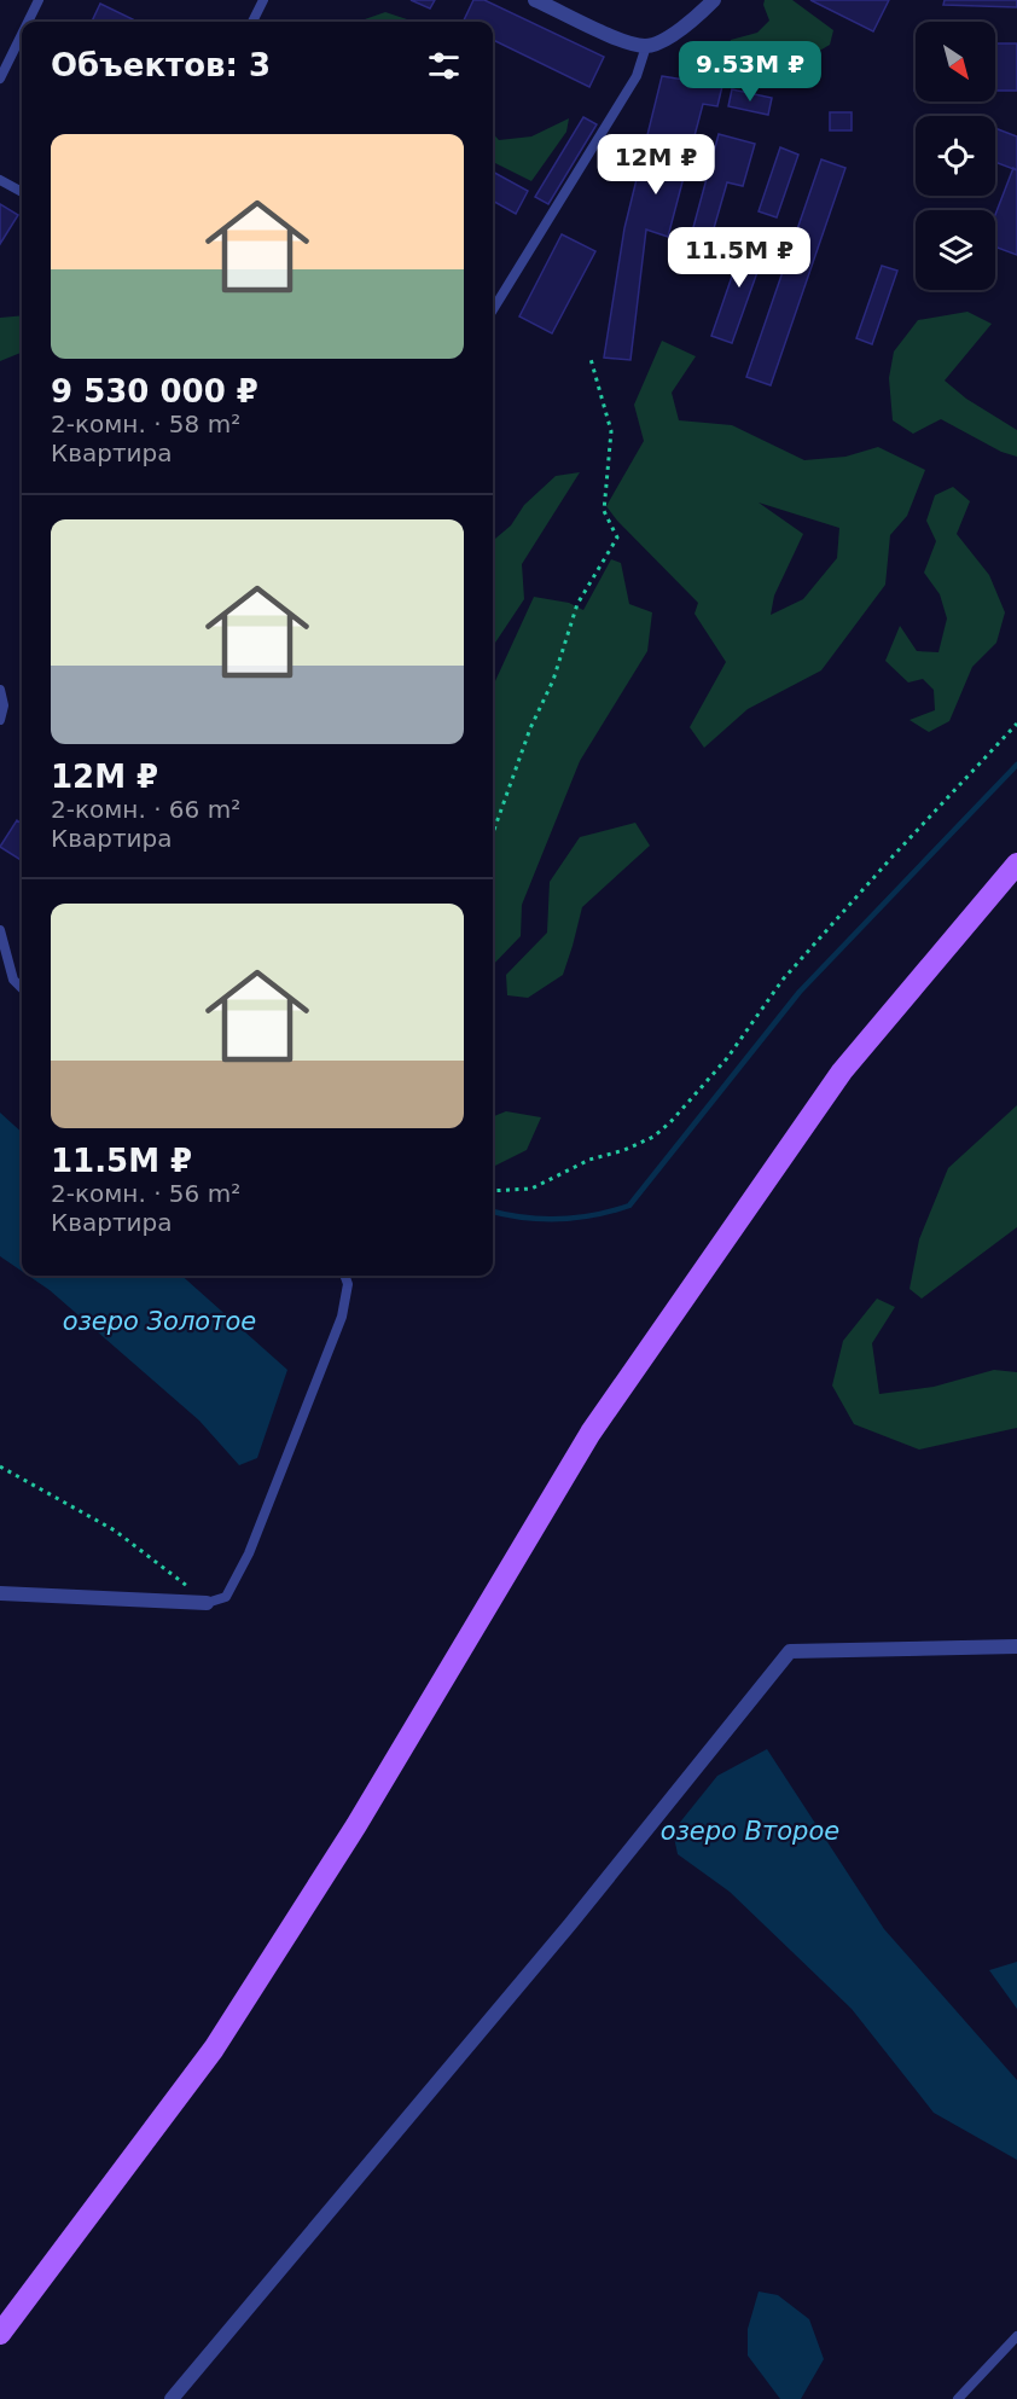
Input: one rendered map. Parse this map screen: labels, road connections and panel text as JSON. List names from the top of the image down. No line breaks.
{"water":["озеро Золотое","озеро Второе"],"north":"bottom right","page":{"heading":"Объектов: 3","price":["9.53M ₽","12M ₽","11.5M ₽"],"list":[{"name":"9 530 000 ₽","note":"2-комн. · 58 m² · Квартира"},{"name":"12M ₽","note":"2-комн. · 66 m² · Квартира"},{"name":"11.5M ₽","note":"2-комн. · 56 m² · Квартира"}]}}
